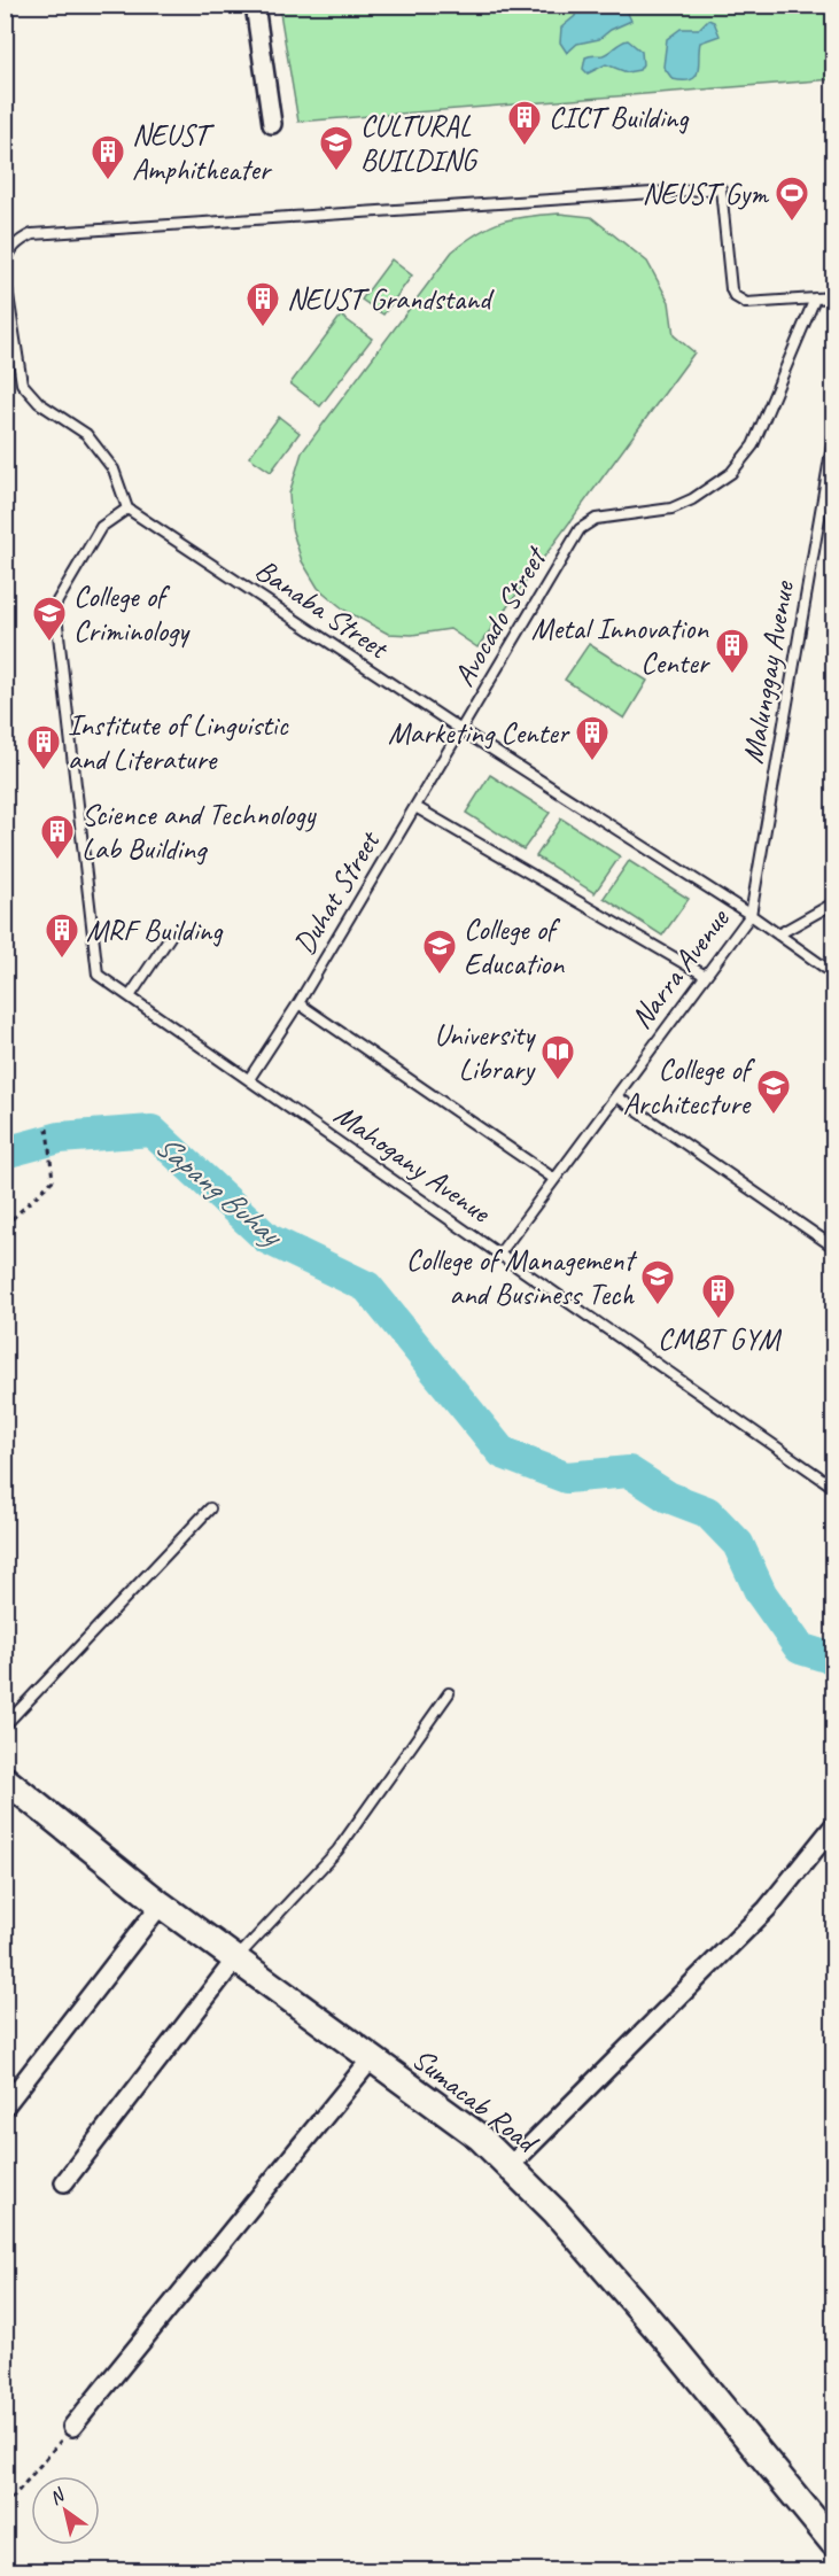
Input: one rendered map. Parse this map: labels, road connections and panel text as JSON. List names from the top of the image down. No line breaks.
{"streets":{"main road":["Sumacab Road"],"lane":["Banaba Street","Avocado Street","Malunggay Avenue","Duhat Street","Narra Avenue","Mahogany Avenue"]},"crossings":[["Banaba Street","Avocado Street"],["Banaba Street","Malunggay Avenue"],["Banaba Street","Duhat Street"],["Banaba Street","Narra Avenue"],["Banaba Street","Mahogany Avenue"],["Avocado Street","Duhat Street"],["Malunggay Avenue","Narra Avenue"],["Duhat Street","Mahogany Avenue"],["Narra Avenue","Mahogany Avenue"]],"water":["Sapang Buhay"],"places":{"building":["CICT Building","NEUST Amphitheater","NEUST Grandstand","Metal Innovation Center","Marketing Center","Institute of Linguistic and Literature","Science and Technology Lab Building","MRF Building","CMBT GYM"],"school or university":["CULTURAL BUILDING","College of Criminology","College of Education","College of Architecture","College of Management and Business Tech"],"sports":["NEUST Gym"],"library":["University Library"]},"north":"top left"}
